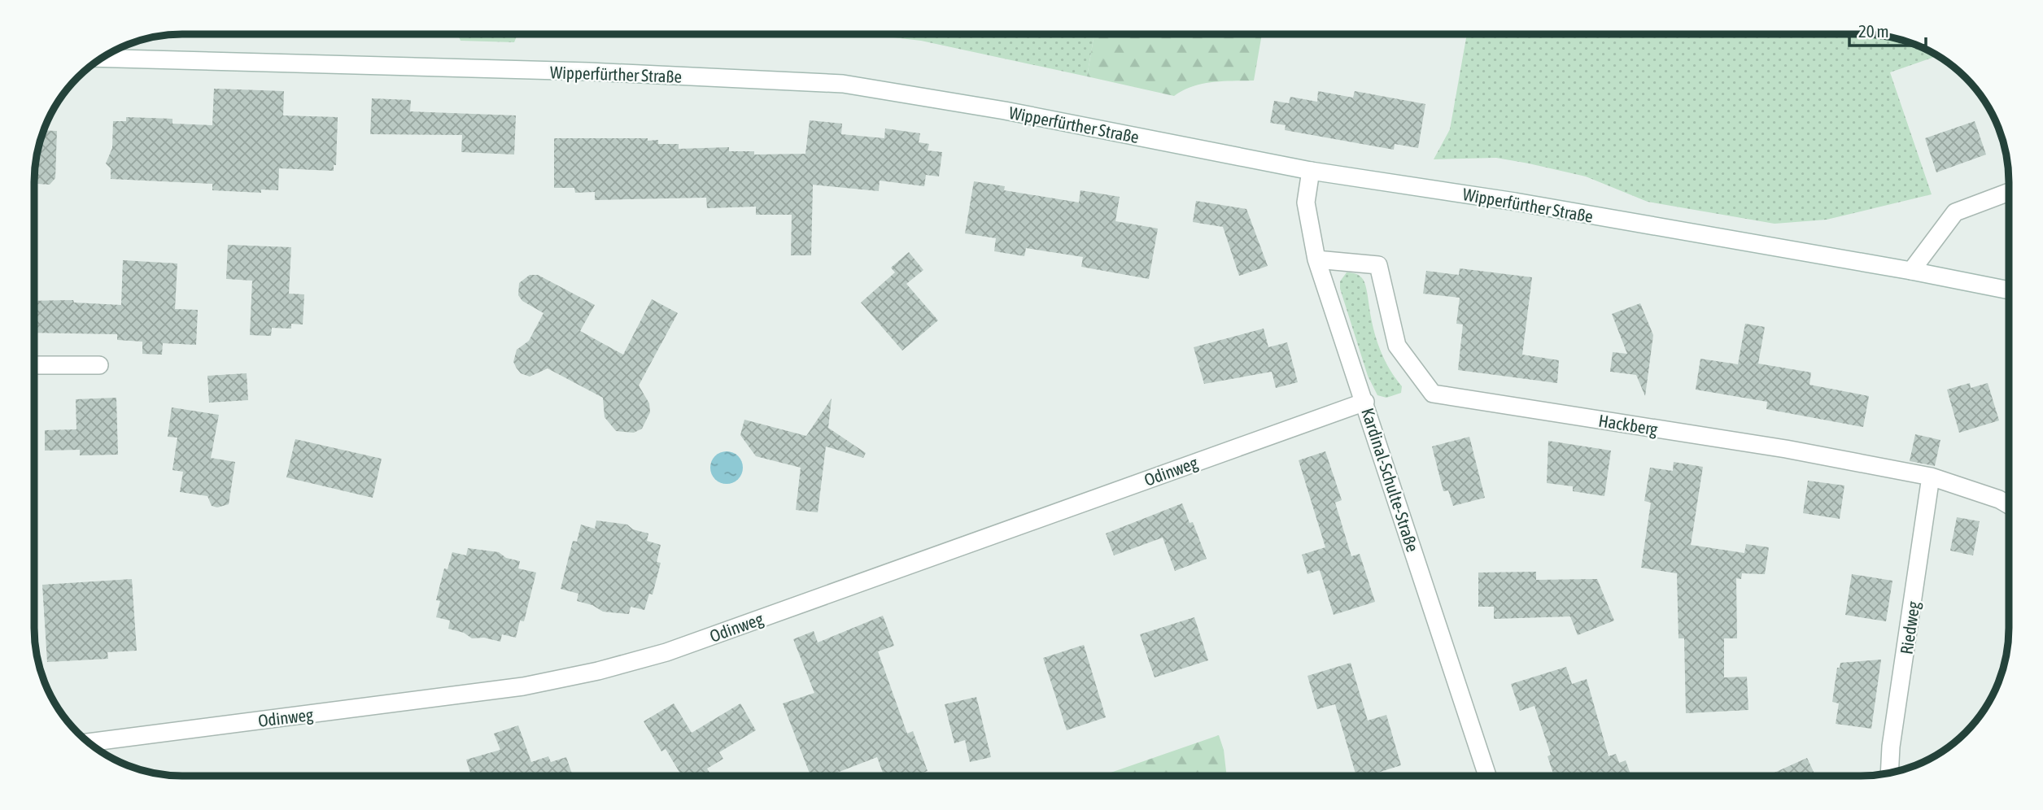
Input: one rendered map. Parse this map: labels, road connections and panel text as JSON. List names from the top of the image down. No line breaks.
{"streets":{"street":["Wipperfürther Straße","Hackberg","Odinweg","Kardinal-Schulte-Straße","Riedweg"]},"crossings":[["Wipperfürther Straße","Kardinal-Schulte-Straße"],["Hackberg","Kardinal-Schulte-Straße"],["Hackberg","Riedweg"],["Odinweg","Kardinal-Schulte-Straße"]],"scale_bar":"20 m"}
